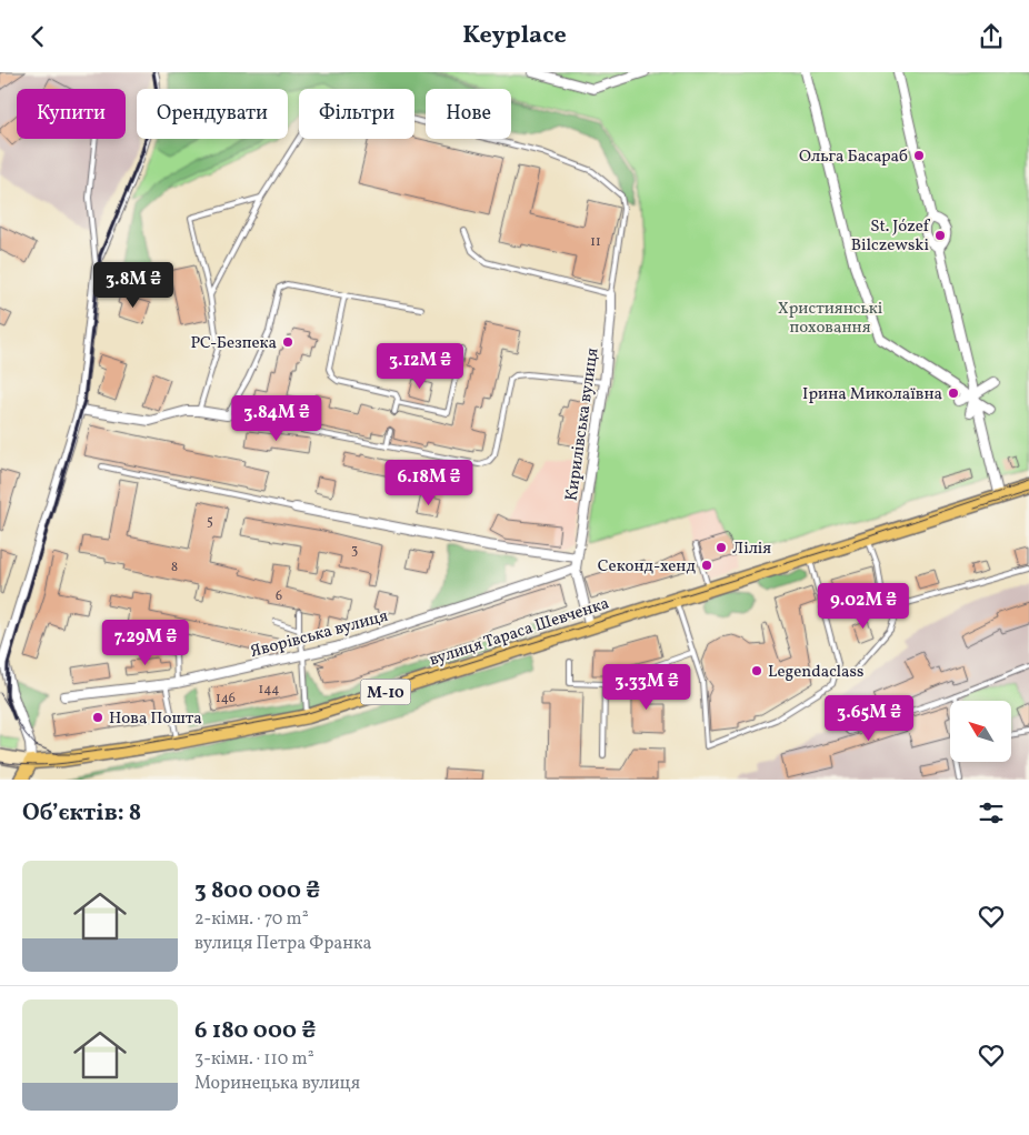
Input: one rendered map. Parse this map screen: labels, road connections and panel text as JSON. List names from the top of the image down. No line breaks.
{"streets":{"main road":["вулиця Тараса Шевченка","М-10"],"street":["Кирилівська вулиця","Яворівська вулиця"]},"crossings":[["Кирилівська вулиця","вулиця Тараса Шевченка"],["Кирилівська вулиця","Яворівська вулиця"]],"parks":["Християнські поховання"],"places":["Ольга Басараб","St. Józef Bilczewski","РС-Безпека","Ірина Миколаївна","Лілія","Секонд-хенд","Legendaclass","Нова Пошта"],"house_numbers":["11","5","3","8","6","144","146"],"north":"top left","page":{"header":"Keyplace","chip":["Купити","Орендувати","Фільтри","Нове"],"price":["3.8M ₴","3.12M ₴","3.84M ₴","6.18M ₴","9.02M ₴","7.29M ₴","3.33M ₴","3.65M ₴"],"heading":"Об’єктів: 8","list":[{"name":"3 800 000 ₴","note":"2-кімн. · 70 m² · вулиця Петра Франка"},{"name":"6 180 000 ₴","note":"3-кімн. · 110 m² · Моринецька вулиця"}]}}
